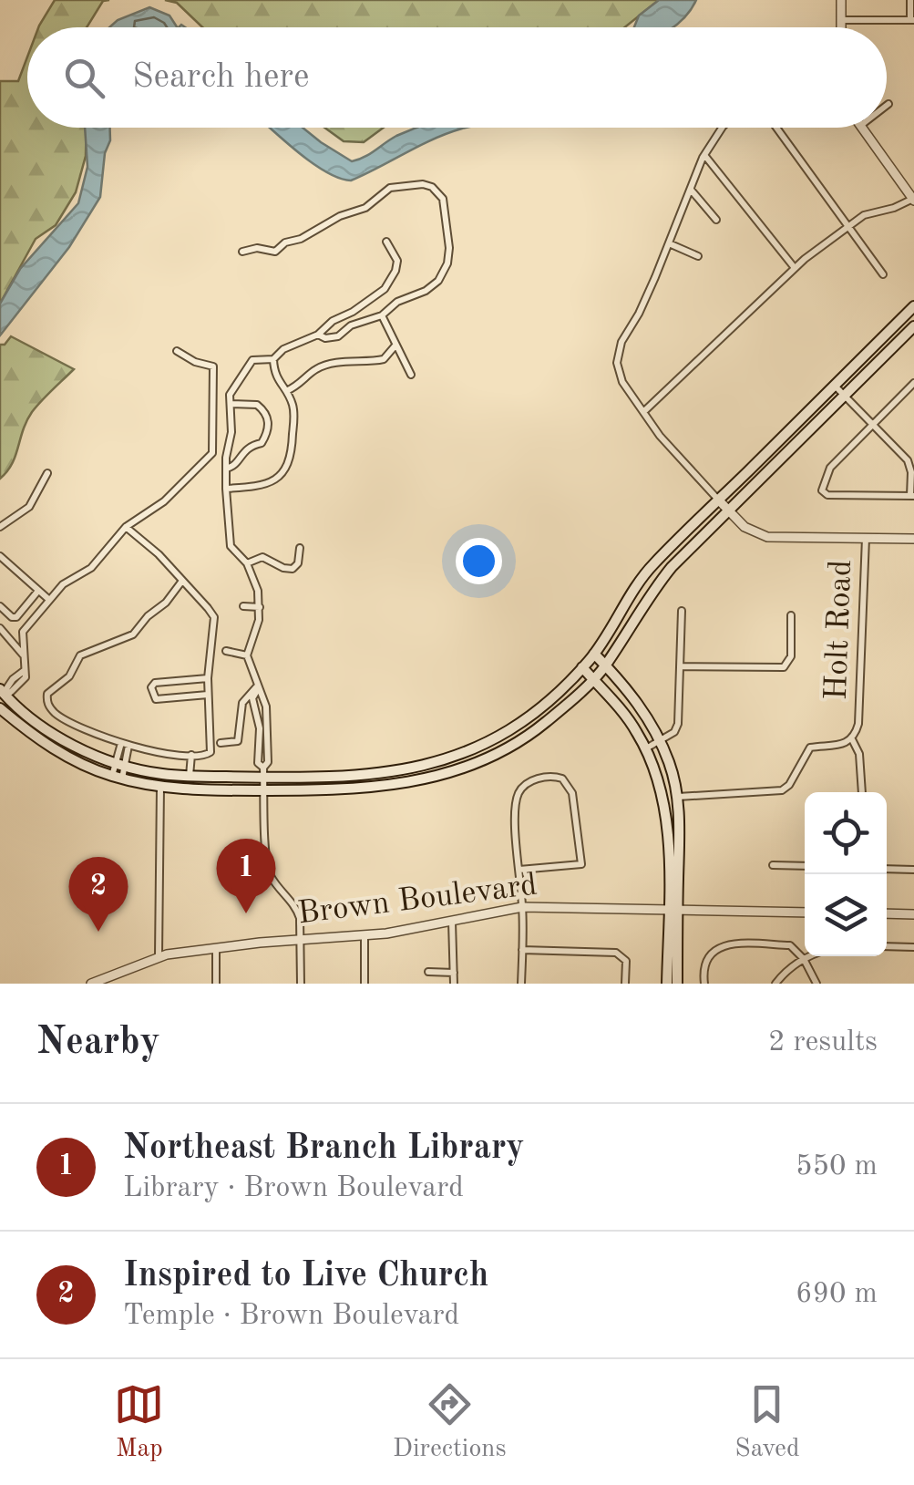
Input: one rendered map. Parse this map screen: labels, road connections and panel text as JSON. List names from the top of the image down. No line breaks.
{"streets":{"street":["Holt Road","Brown Boulevard"]},"page":{"search":"Search here","pins":["1","2"],"heading":["Nearby","2 results"],"list":[{"mark":"1","name":"Northeast Branch Library","note":"Library · Brown Boulevard","value":"550 m"},{"mark":"2","name":"Inspired to Live Church","note":"Temple · Brown Boulevard","value":"690 m"}],"nav":["Map","Directions","Saved"]}}
